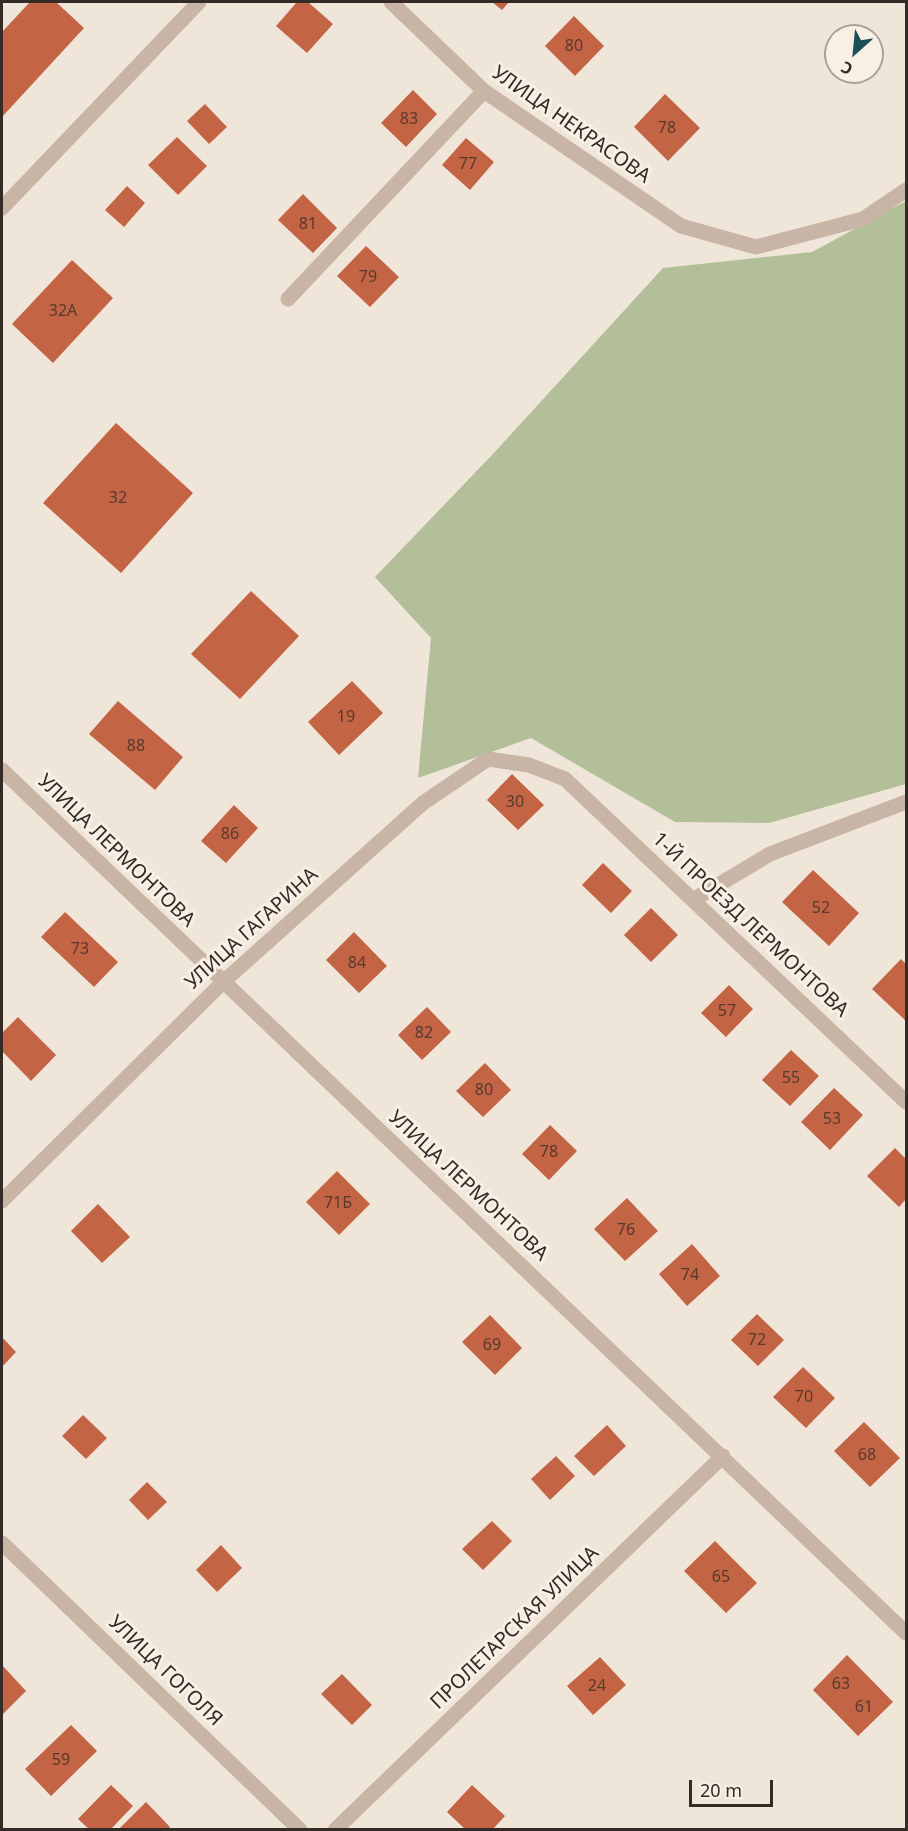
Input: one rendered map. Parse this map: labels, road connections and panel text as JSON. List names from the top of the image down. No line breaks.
{"streets":{"street":["УЛИЦА НЕКРАСОВА","УЛИЦА ЛЕРМОНТОВА","1-Й ПРОЕЗД ЛЕРМОНТОВА","УЛИЦА ГАГАРИНА","ПРОЛЕТАРСКАЯ УЛИЦА","УЛИЦА ГОГОЛЯ"]},"crossings":[["УЛИЦА ЛЕРМОНТОВА","УЛИЦА ГАГАРИНА"],["УЛИЦА ЛЕРМОНТОВА","ПРОЛЕТАРСКАЯ УЛИЦА"],["1-Й ПРОЕЗД ЛЕРМОНТОВА","УЛИЦА ГАГАРИНА"]],"house_numbers":["80","83","78","77","81","79","32А","32","19","88","30","86","52","73","84","57","82","55","80","53","78","71Б","76","74","72","69","70","68","65","63","24","61","59"],"scale_bar":"20 m","north":"bottom left"}
